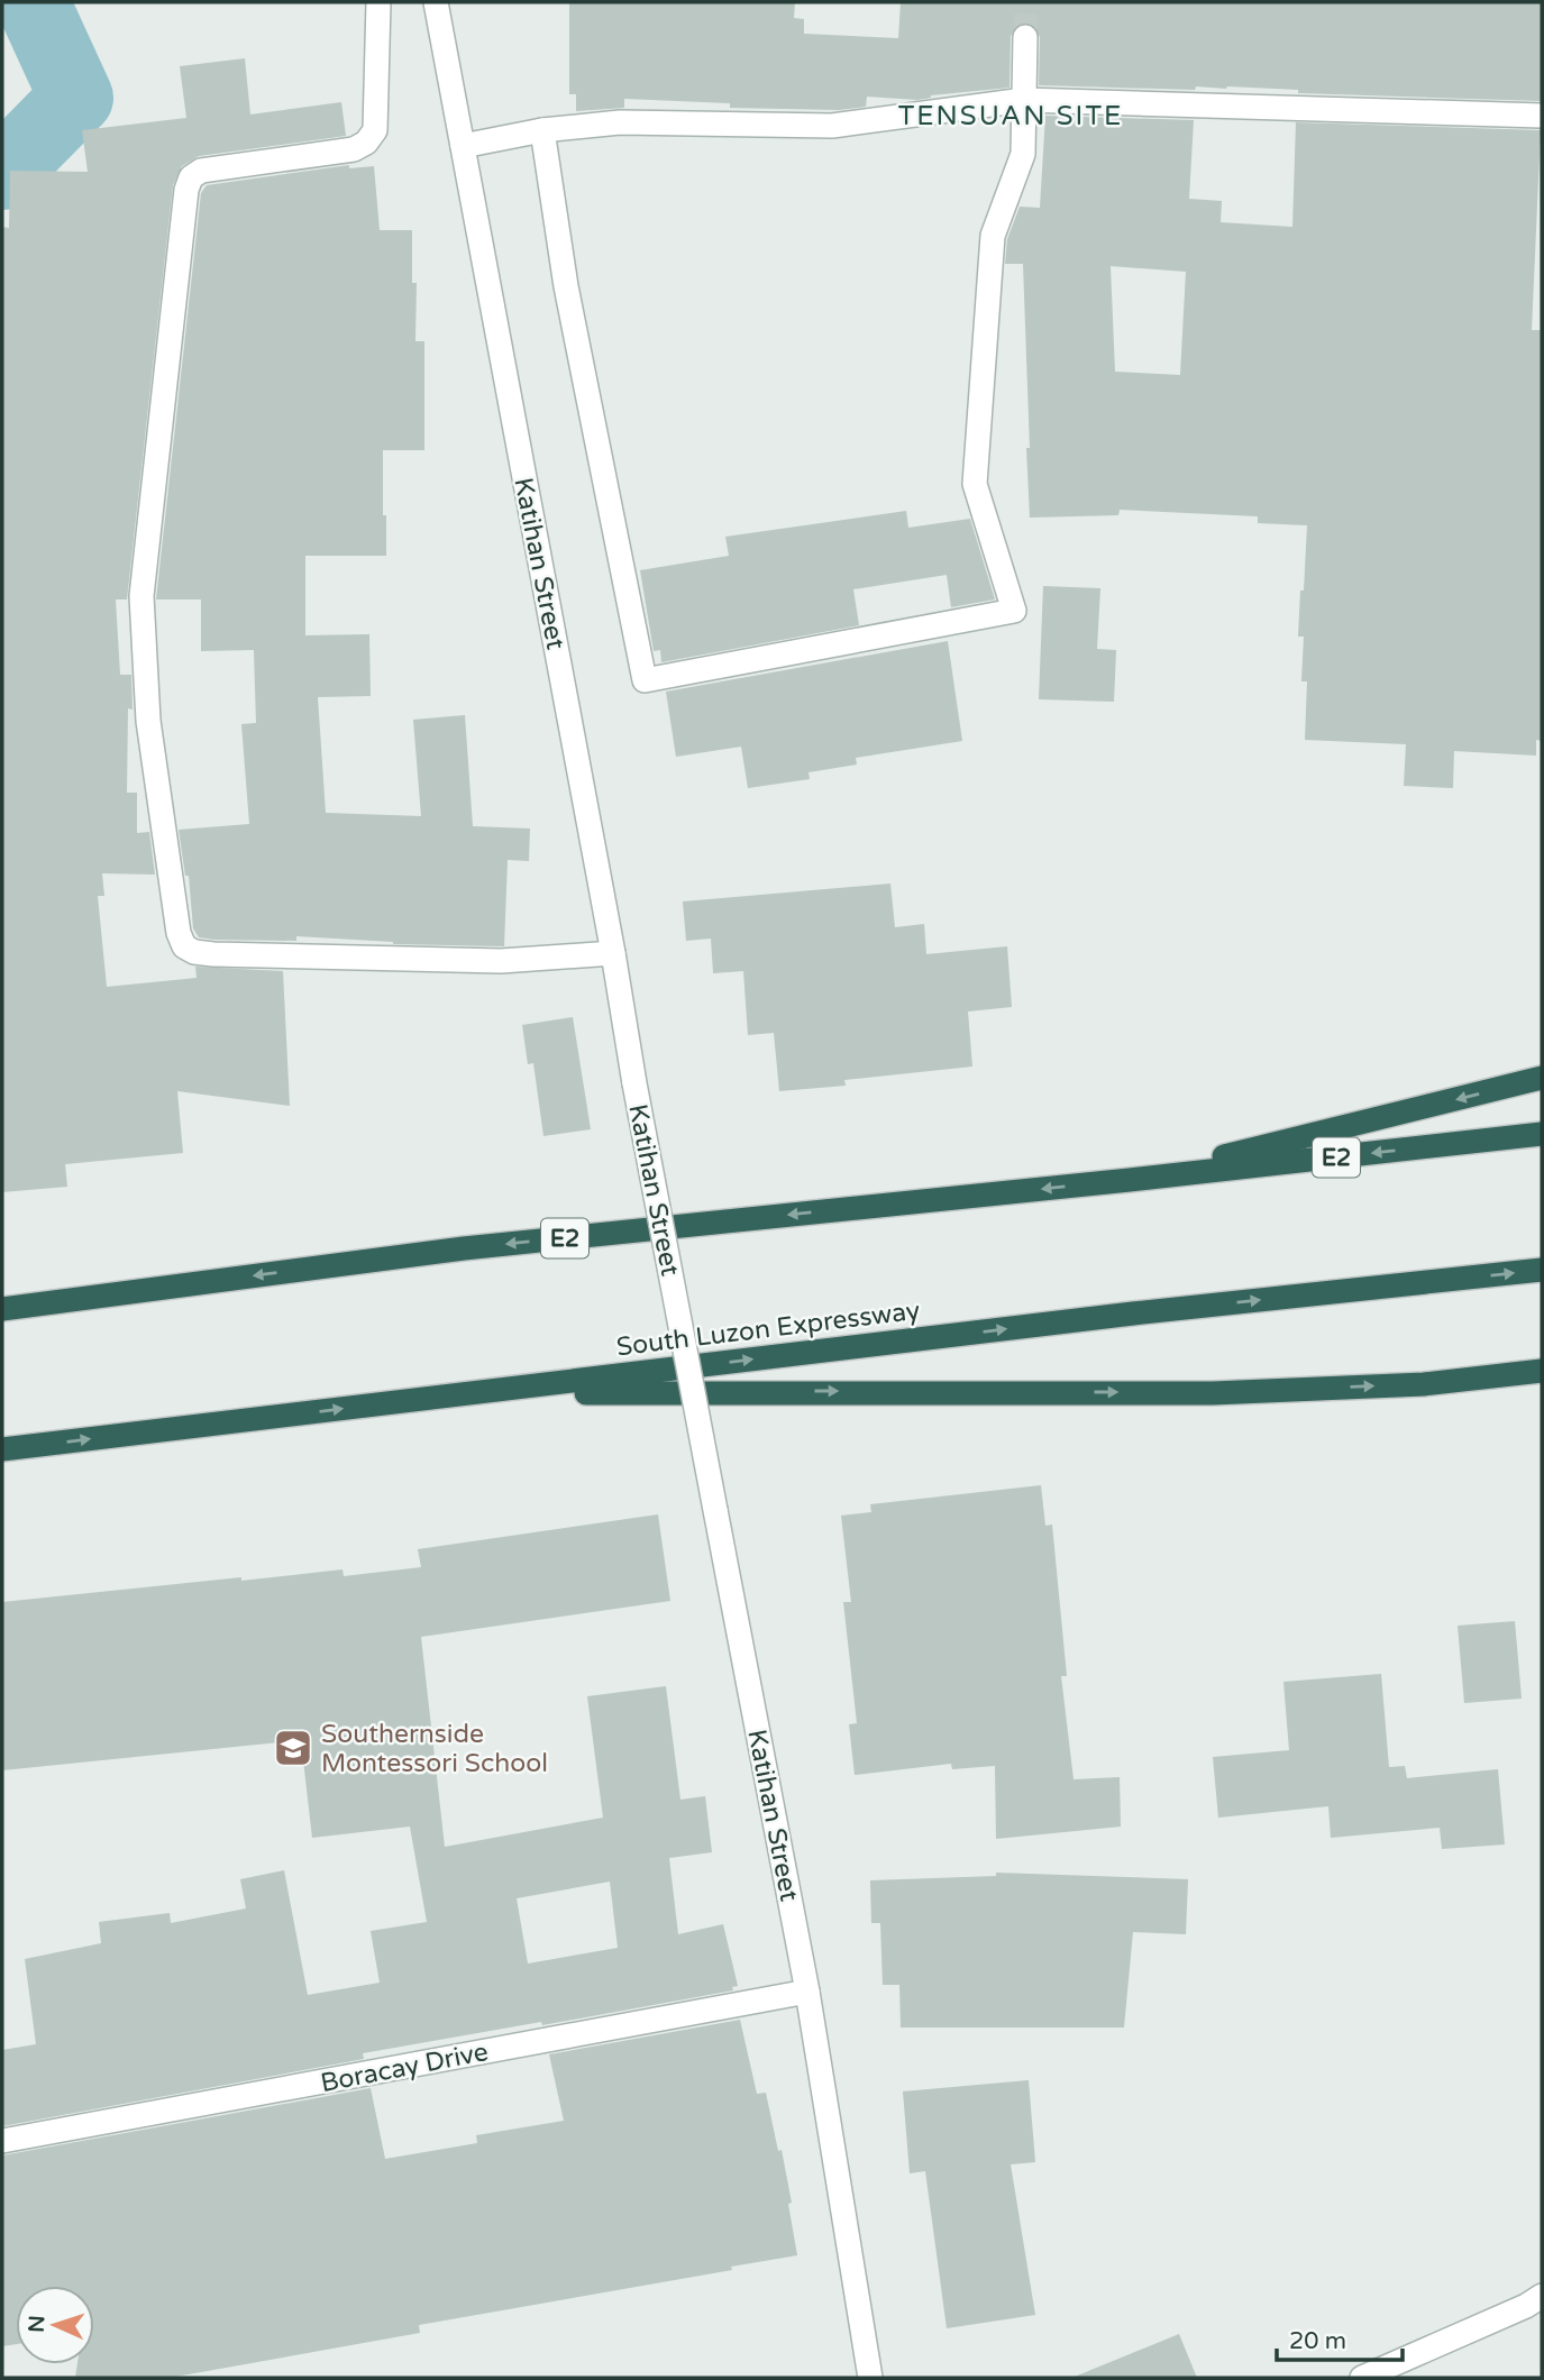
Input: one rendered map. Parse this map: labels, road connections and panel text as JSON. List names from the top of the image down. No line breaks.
{"streets":{"highway":["E2","South Luzon Expressway"],"street":["Katihan Street","Boracay Drive"]},"crossings":[["Katihan Street","Boracay Drive"]],"districts":["TENSUAN SITE"],"places":{"school or university":["Southernside Montessori School"]},"scale_bar":"20 m","north":"left"}
